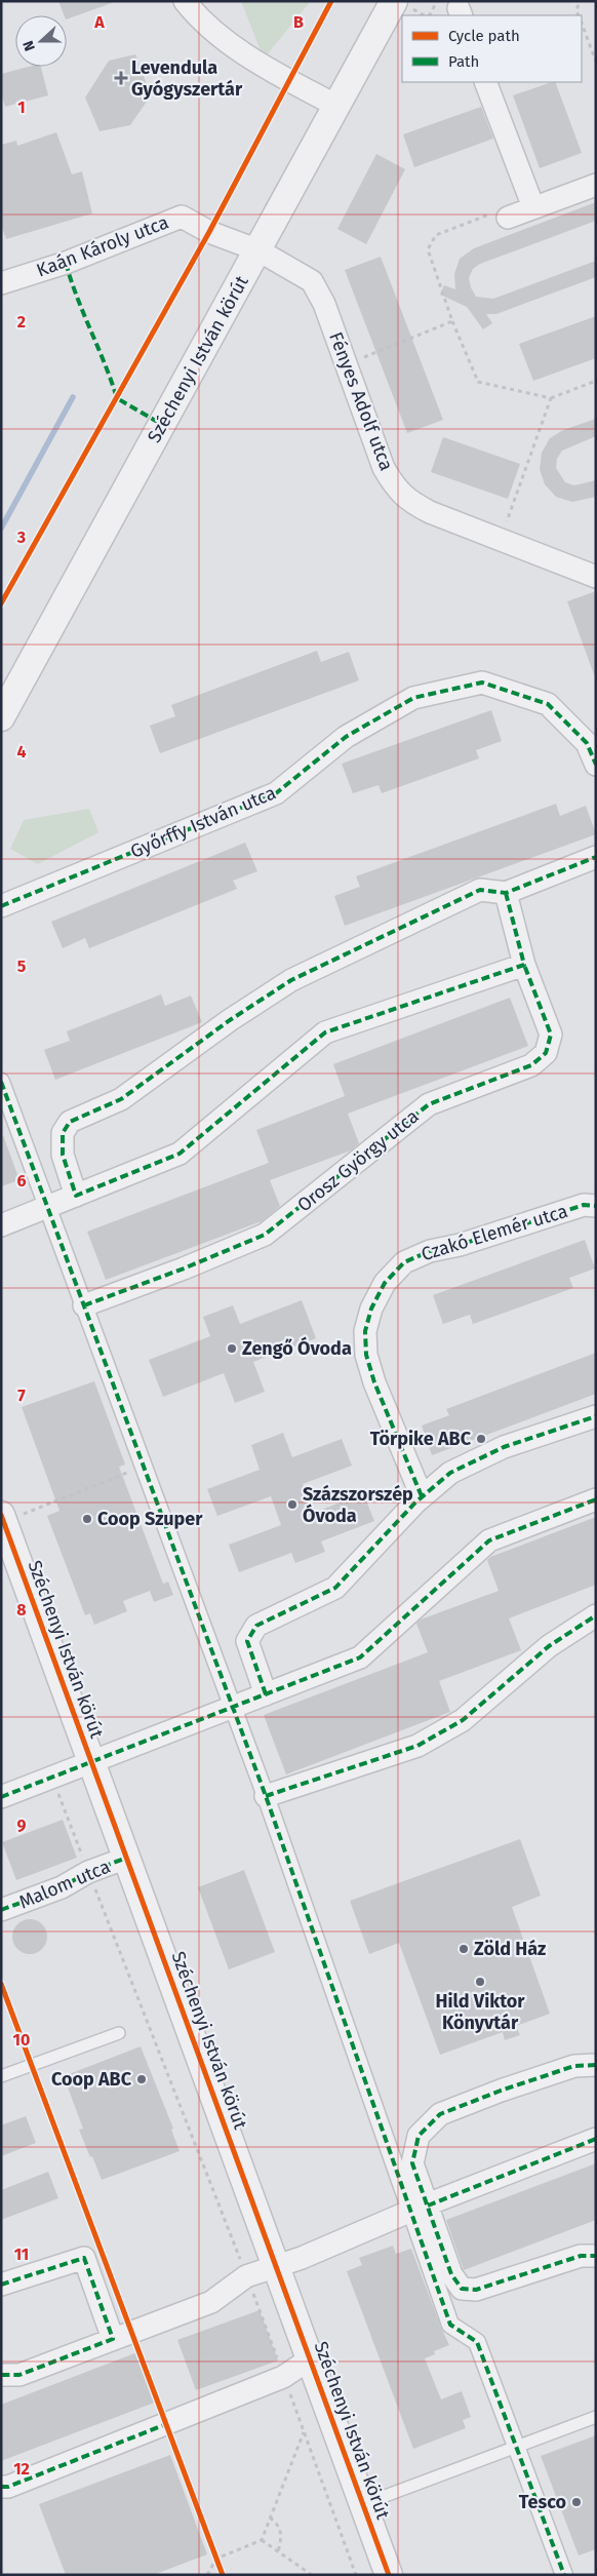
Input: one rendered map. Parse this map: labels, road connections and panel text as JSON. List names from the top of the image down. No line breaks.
{"streets":{"street":["Kaán Károly utca","Széchenyi István körút","Fényes Adolf utca","Győrffy István utca","Orosz György utca","Czakó Elemér utca","Malom utca"]},"crossings":[["Kaán Károly utca","Széchenyi István körút"],["Kaán Károly utca","Fényes Adolf utca"],["Széchenyi István körút","Fényes Adolf utca"],["Széchenyi István körút","Malom utca"]],"places":{"health":["Levendula Gyógyszertár"],"other":["Zengő Óvoda","Törpike ABC","Százszorszép Óvoda","Coop Szuper","Zöld Ház","Hild Viktor Könyvtár","Coop ABC","Tesco"]},"legend":["Cycle path","Path"],"north":"left","grid":{"columns":["A","B"],"rows":["1","2","3","4","5","6","7","8","9","10","11","12"]}}
